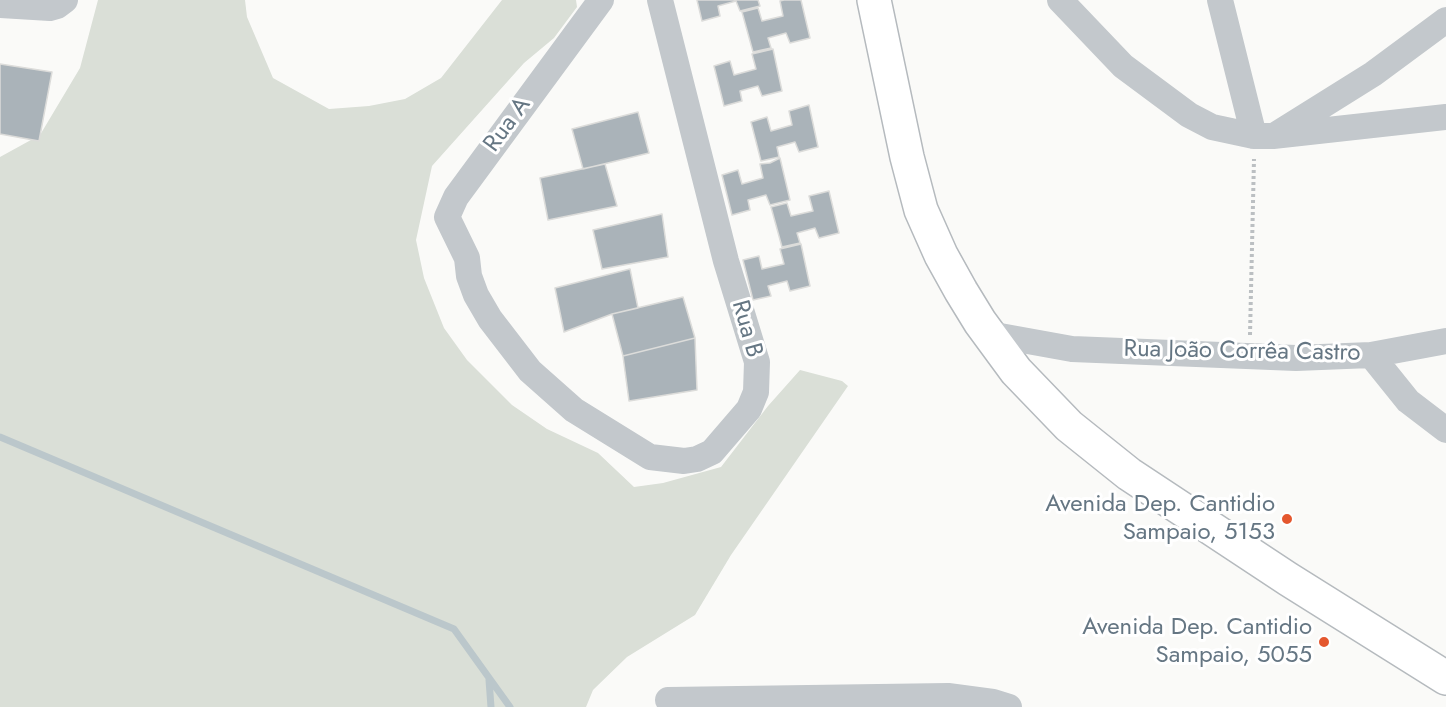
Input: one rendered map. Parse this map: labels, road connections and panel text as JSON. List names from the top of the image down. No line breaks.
{"streets":{"street":["Rua A","Rua B","Rua João Corrêa Castro"]},"crossings":[["Rua A","Rua B"]],"places":["Avenida Dep. Cantidio Sampaio, 5153","Avenida Dep. Cantidio Sampaio, 5055"]}
